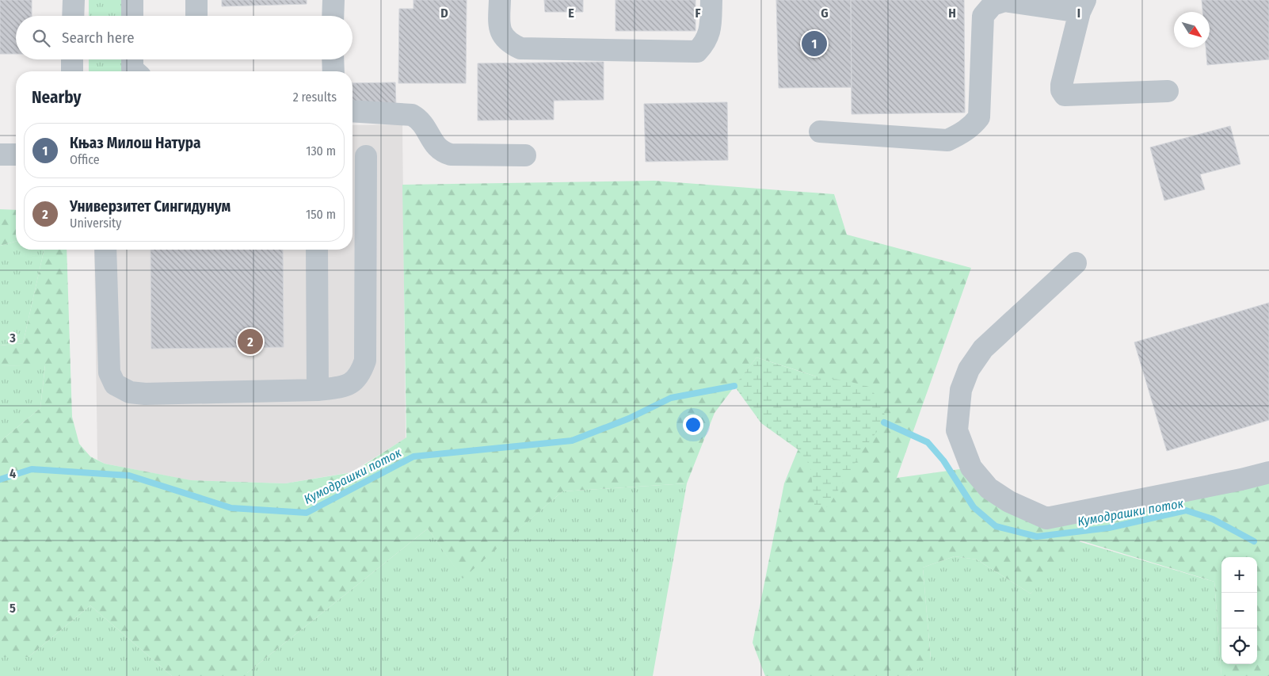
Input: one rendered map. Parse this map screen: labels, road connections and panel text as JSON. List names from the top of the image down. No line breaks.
{"water":["Кумодрашки поток"],"north":"bottom right","page":{"search":"Search here","pins":["1","2"],"heading":["Nearby","2 results"],"list":[{"mark":"1","name":"Књаз Милош Натура","note":"Office","value":"130 m"},{"mark":"2","name":"Универзитет Сингидунум","note":"University","value":"150 m"}],"map_buttons":["+","−"]},"grid":{"columns":["D","E","F","G","H","I"],"rows":["3","4","5"]}}
